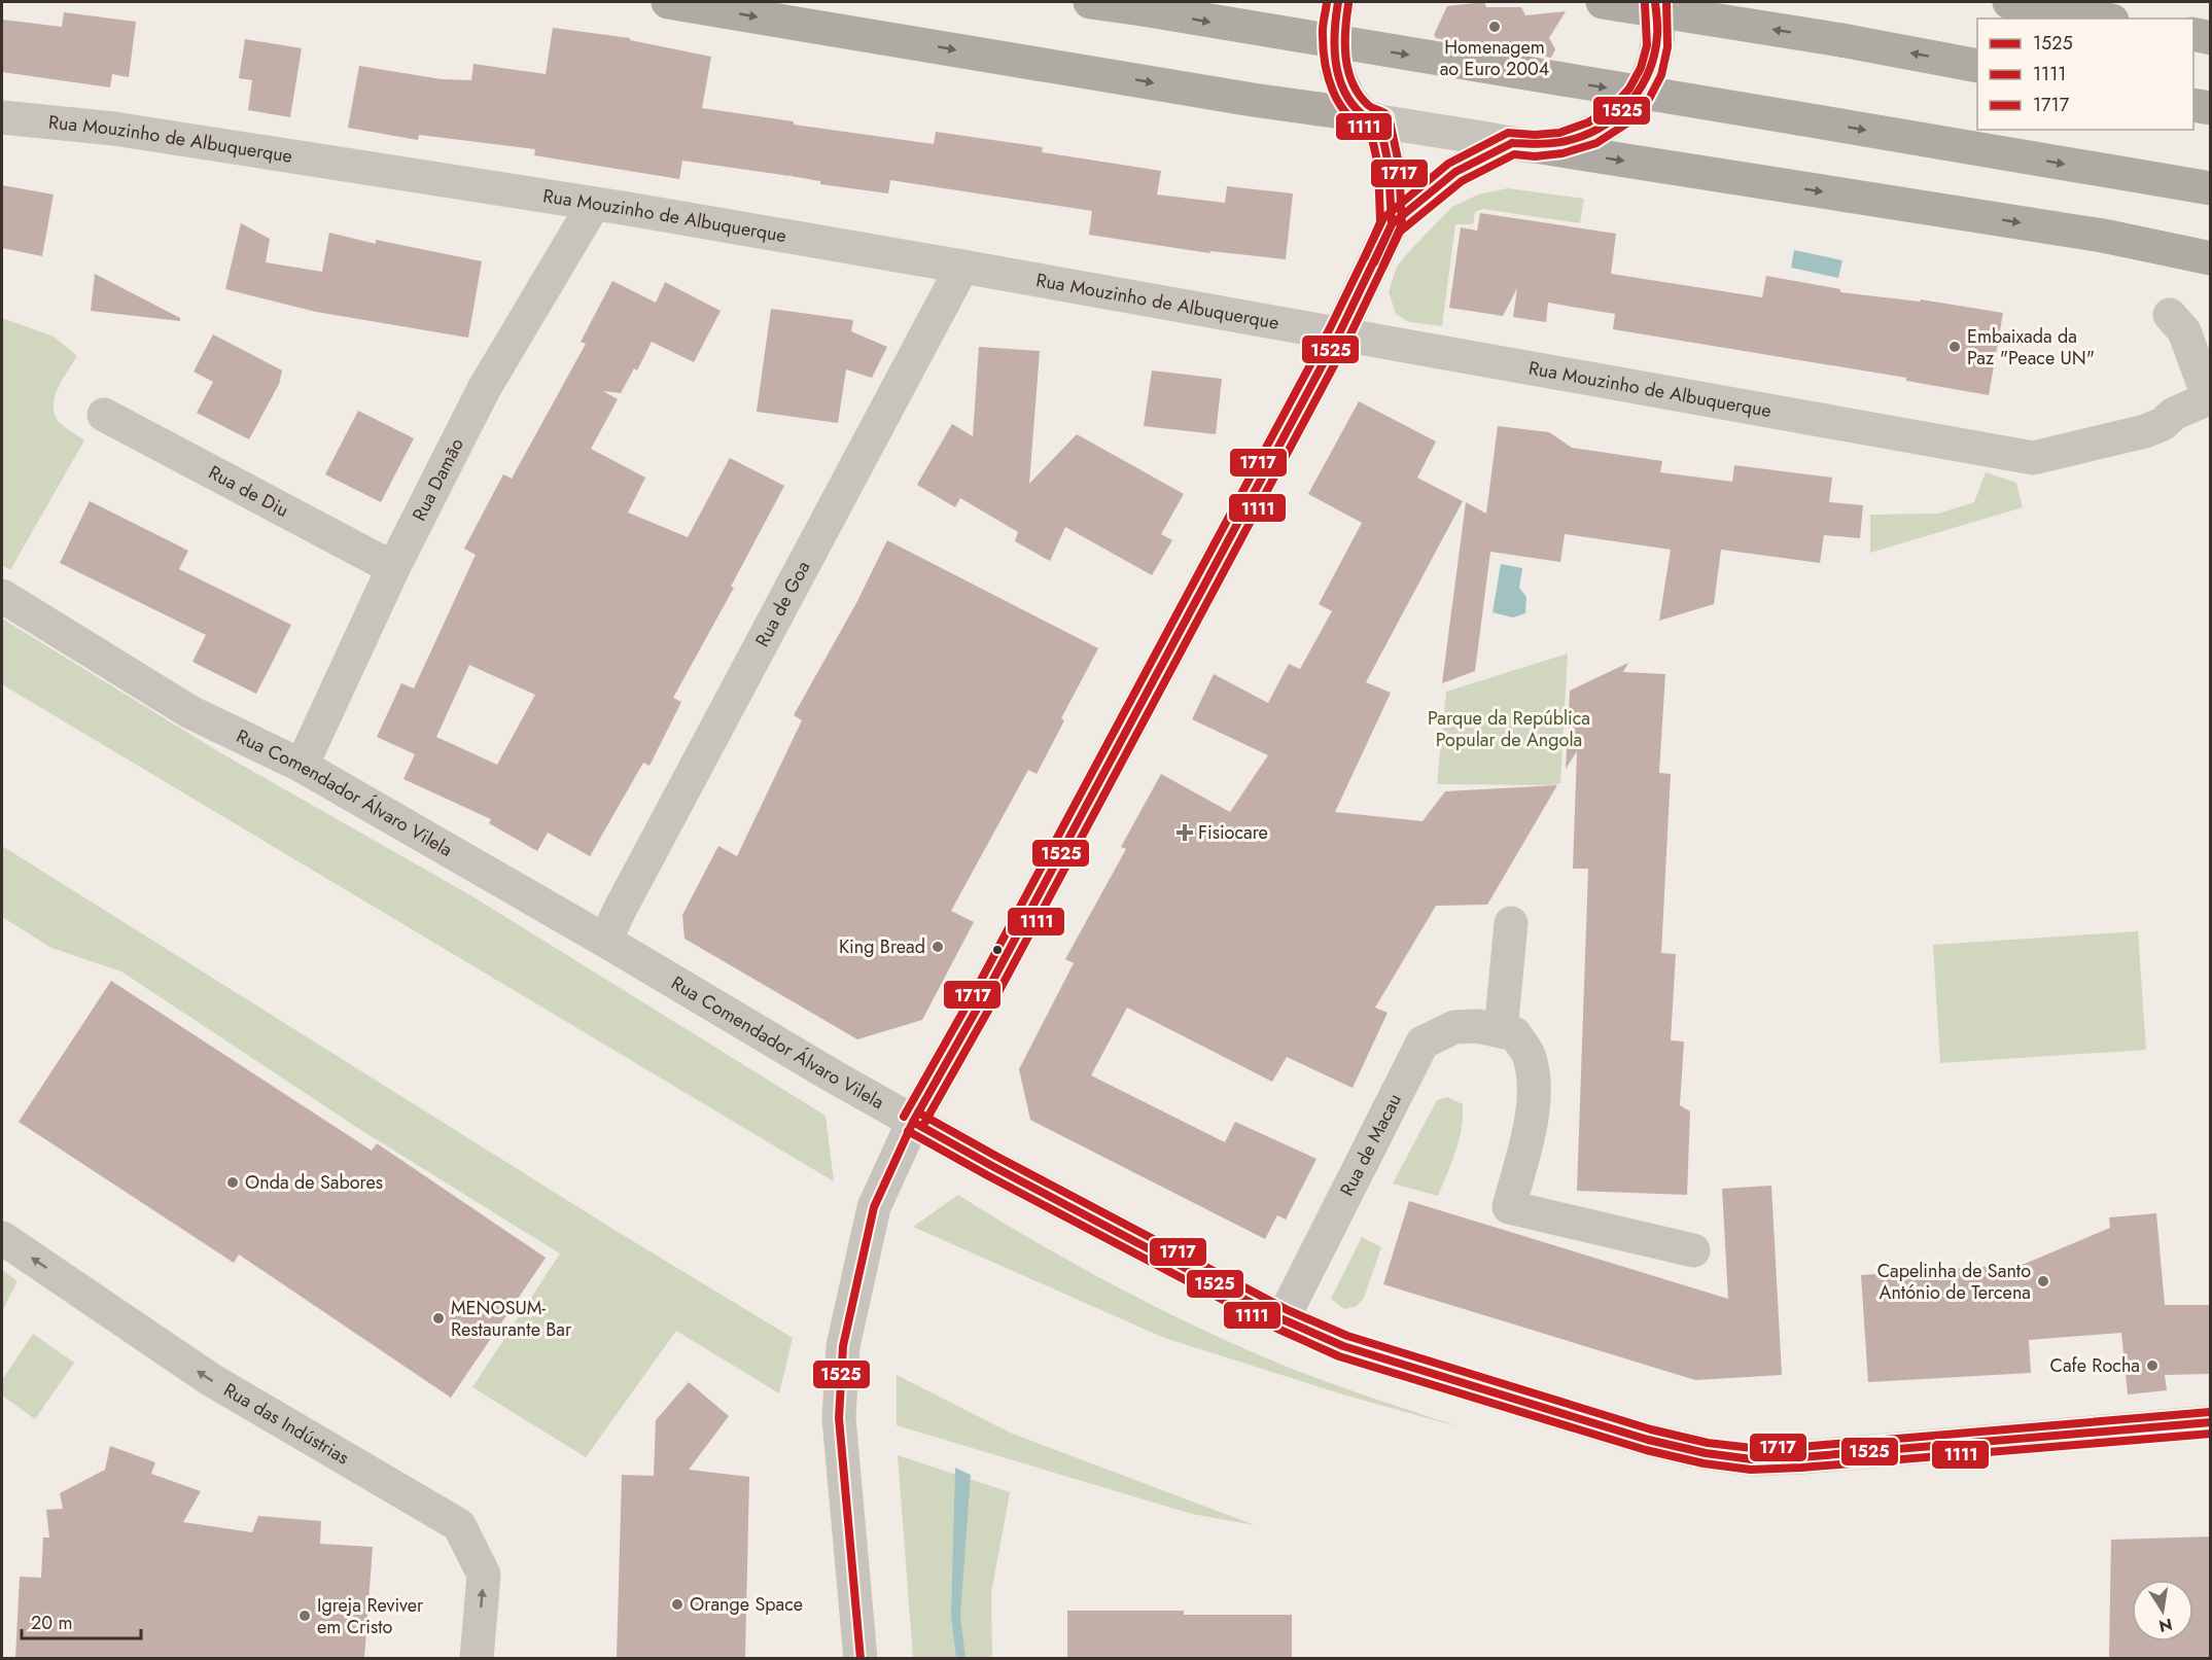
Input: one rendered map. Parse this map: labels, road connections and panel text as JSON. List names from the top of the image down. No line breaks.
{"streets":{"street":["Rua Mouzinho de Albuquerque","Rua Damão","Rua de Diu","Rua de Goa","Rua Comendador Álvaro Vilela","Rua de Macau","Rua das Indústrias"]},"crossings":[["Rua Mouzinho de Albuquerque","Rua Damão"],["Rua Mouzinho de Albuquerque","Rua de Goa"],["Rua Damão","Rua de Diu"],["Rua Damão","Rua Comendador Álvaro Vilela"],["Rua de Goa","Rua Comendador Álvaro Vilela"],["Rua Comendador Álvaro Vilela","Rua de Macau"]],"one_way":["Rua das Indústrias"],"parks":["Parque da República Popular de Angola"],"places":{"other":["Homenagem ao Euro 2004","Embaixada da Paz \"Peace UN\"","King Bread","Onda de Sabores","Capelinha de Santo António de Tercena","MENOSUM- Restaurante Bar","Cafe Rocha","Orange Space","Igreja Reviver em Cristo"],"health":["Fisiocare"]},"lines":["transit line 1525","transit line 1111","transit line 1717"],"legend":["1525","1111","1717"],"scale_bar":"20 m","north":"bottom"}
